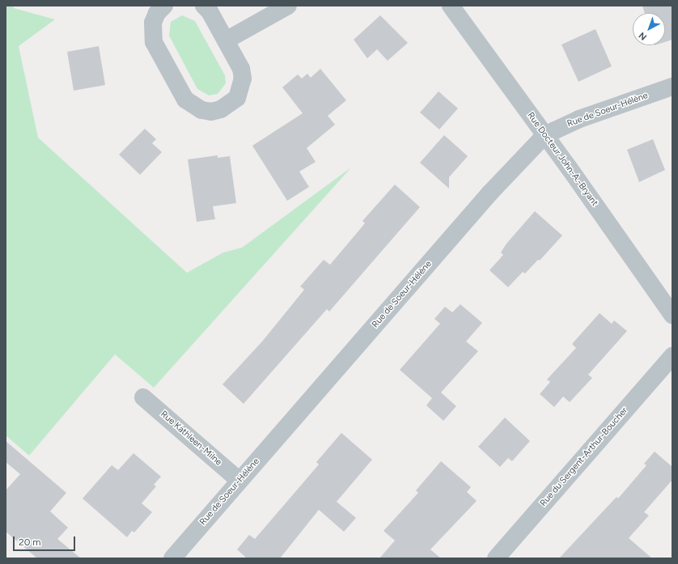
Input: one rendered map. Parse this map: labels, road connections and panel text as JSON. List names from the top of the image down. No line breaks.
{"streets":{"street":["Rue de Soeur-Hélène","Rue Docteur John-A.-Bryant","Rue Kathleen-Milne","Rue du Sergent-Arthur-Boucher"]},"crossings":[["Rue de Soeur-Hélène","Rue Docteur John-A.-Bryant"],["Rue de Soeur-Hélène","Rue Kathleen-Milne"]],"scale_bar":"20 m","north":"bottom left"}
